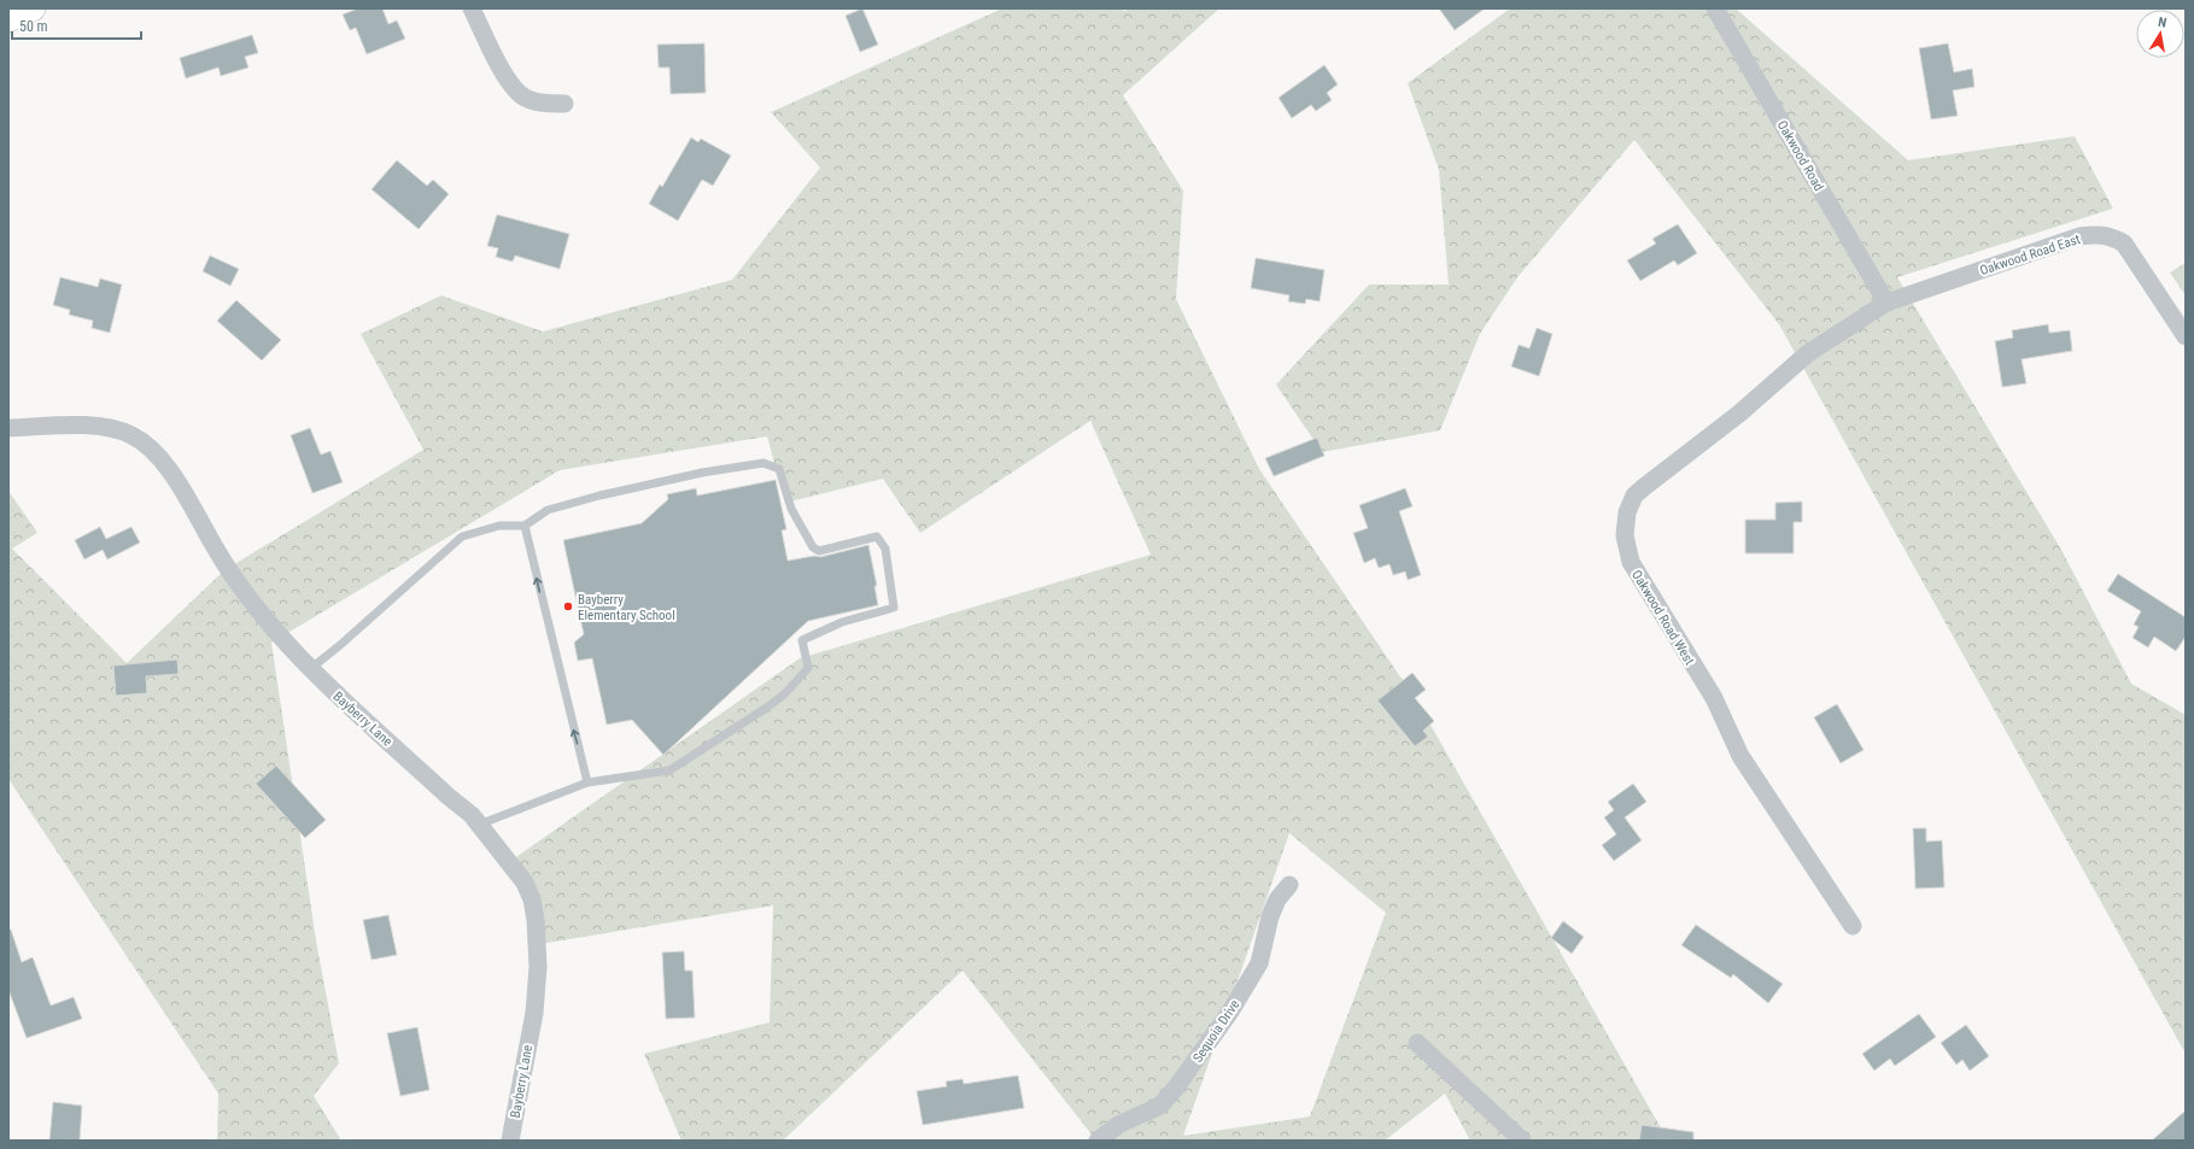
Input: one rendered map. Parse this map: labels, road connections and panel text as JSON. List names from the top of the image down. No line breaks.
{"streets":{"street":["Oakwood Road","Oakwood Road East","Oakwood Road West","Bayberry Lane","Sequoia Drive"]},"crossings":[["Oakwood Road","Oakwood Road East"],["Oakwood Road","Oakwood Road West"],["Oakwood Road East","Oakwood Road West"]],"places":["Bayberry Elementary School"],"scale_bar":"50 m","north":"top"}
